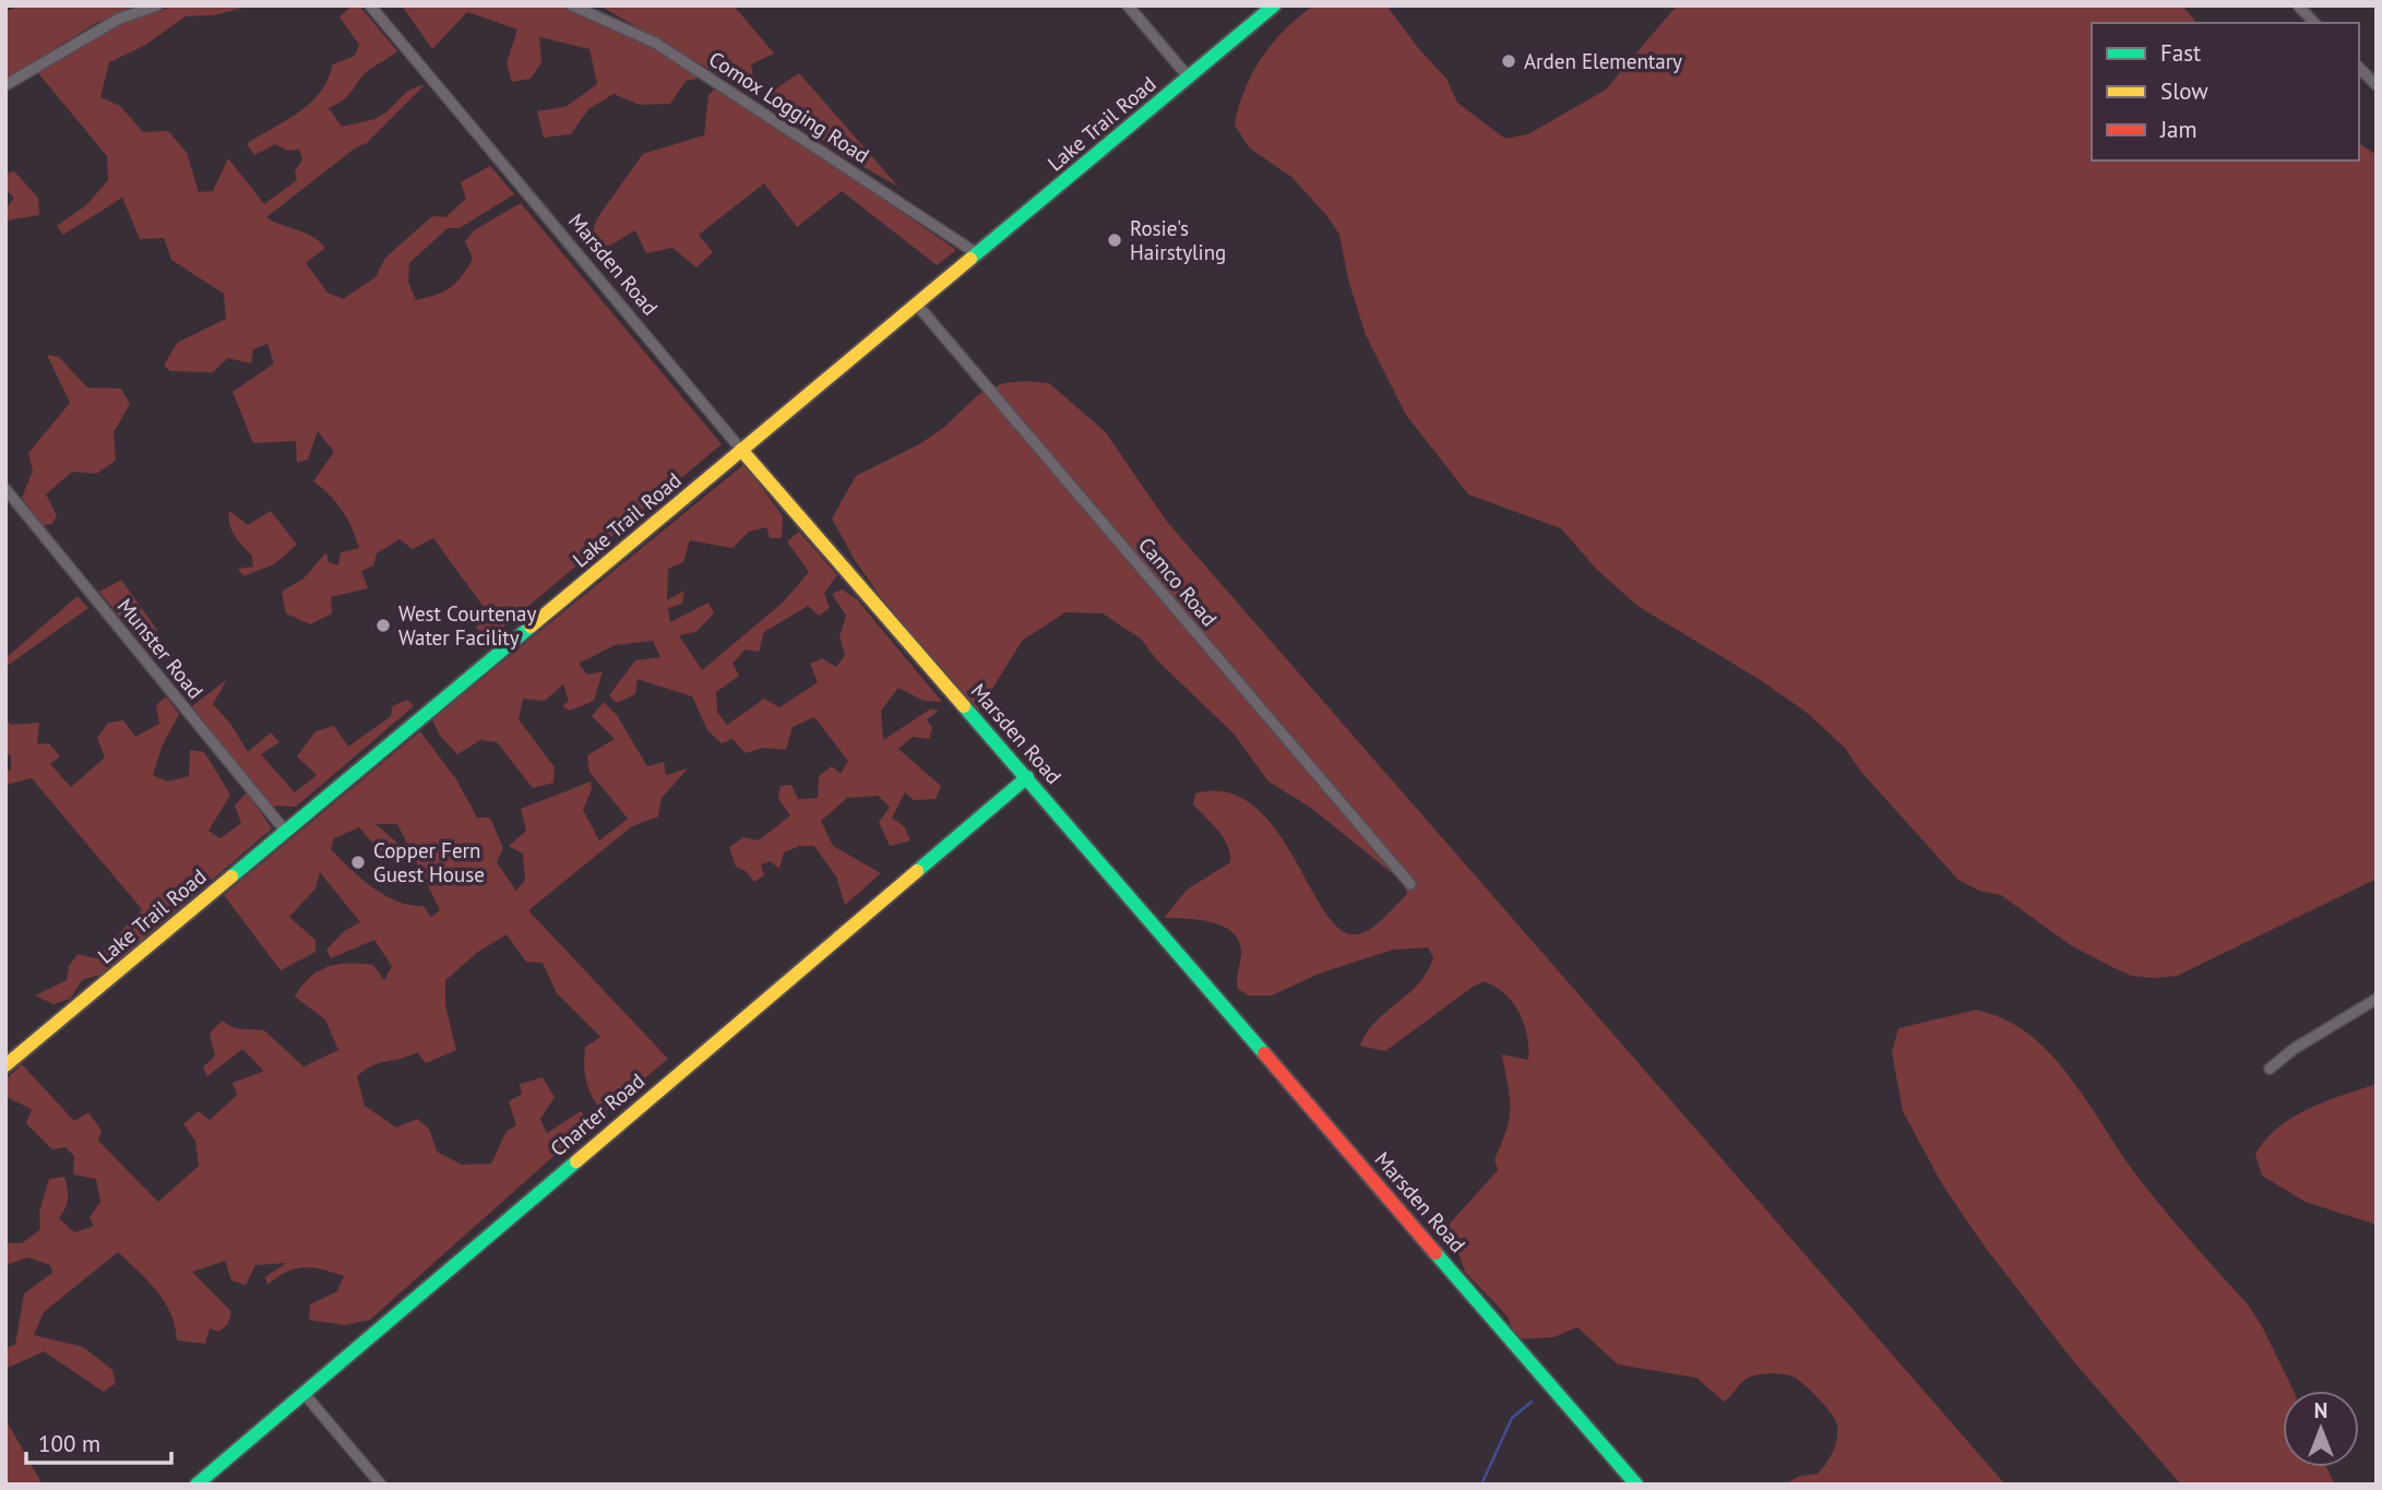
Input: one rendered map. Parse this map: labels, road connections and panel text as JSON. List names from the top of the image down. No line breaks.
{"streets":{"street":["Comox Logging Road","Lake Trail Road","Marsden Road","Camco Road","Munster Road","Charter Road"]},"crossings":[["Comox Logging Road","Lake Trail Road"],["Lake Trail Road","Marsden Road"],["Lake Trail Road","Camco Road"],["Lake Trail Road","Munster Road"],["Marsden Road","Charter Road"]],"places":["Arden Elementary","Rosie's Hairstyling","West Courtenay Water Facility","Copper Fern Guest House"],"legend":["Fast","Slow","Jam"],"scale_bar":"100 m","north":"top"}
